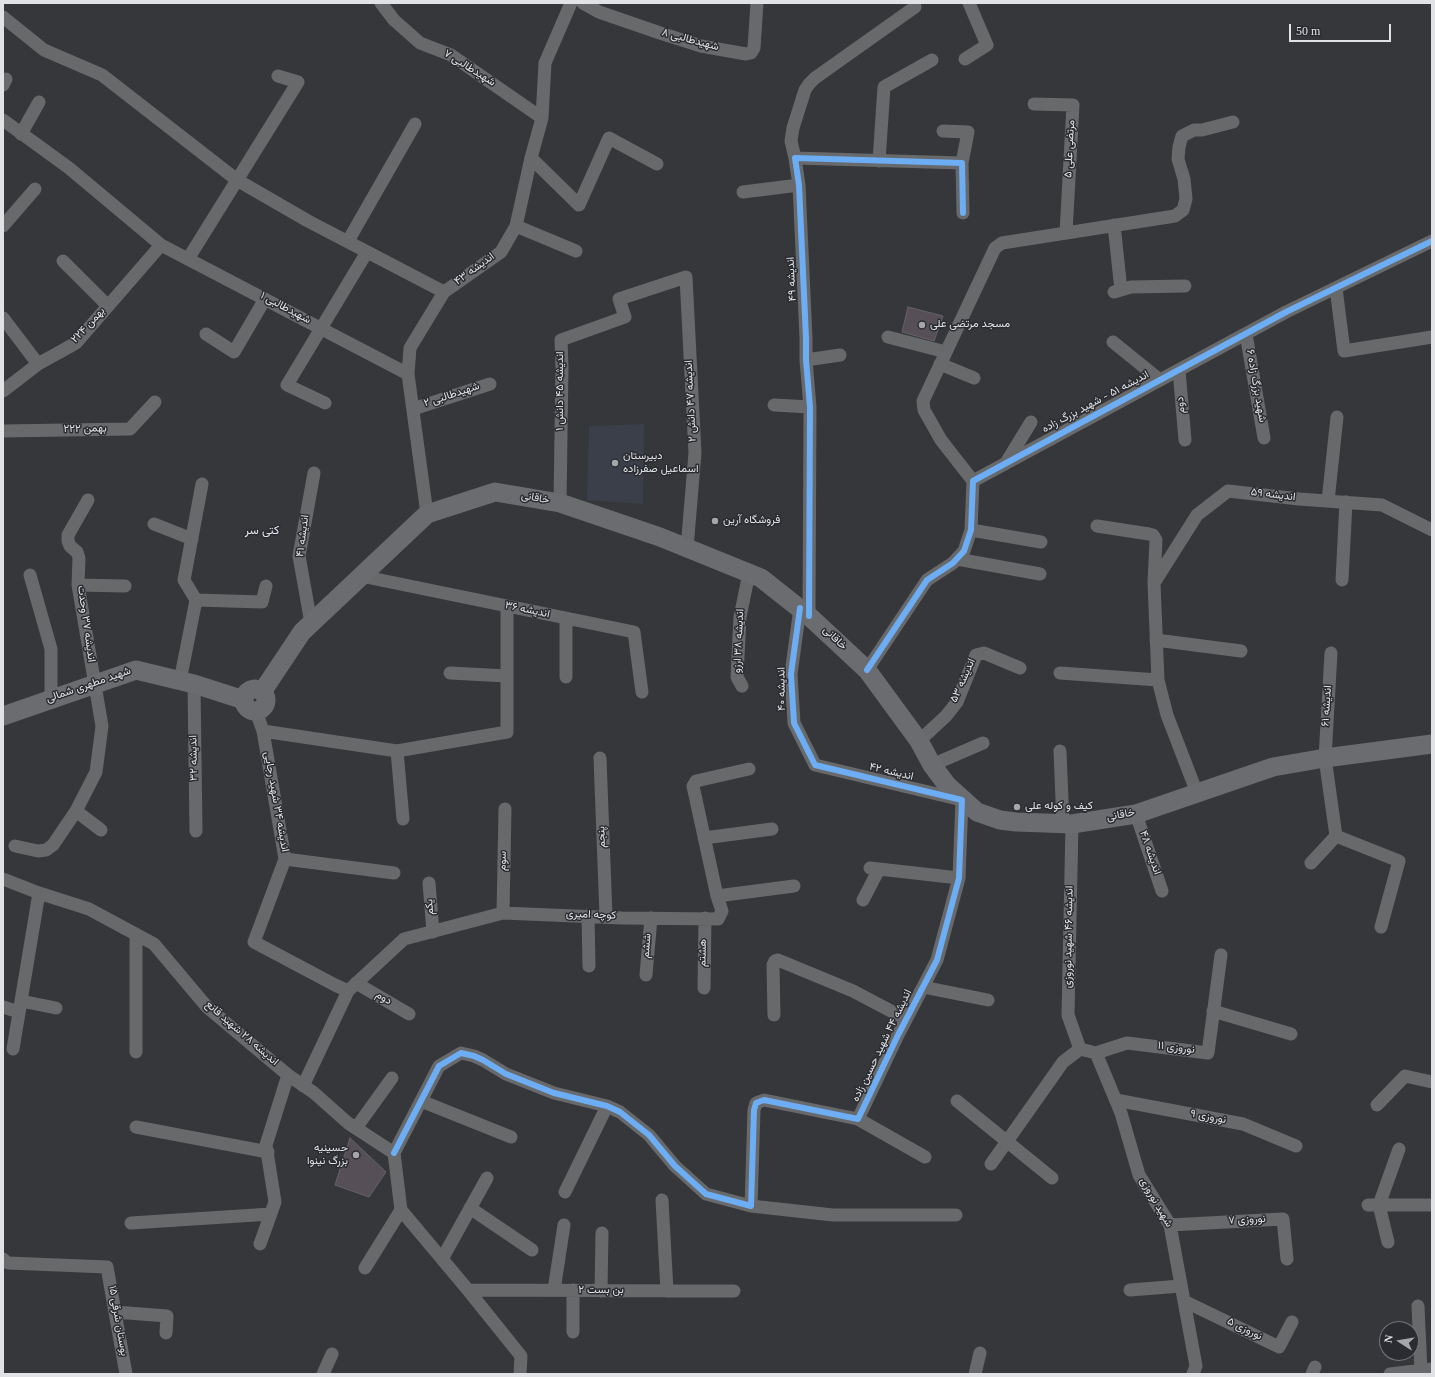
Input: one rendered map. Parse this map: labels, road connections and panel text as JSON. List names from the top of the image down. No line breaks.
{"streets":{"main road":["خاقانی","شهید مطهری شمالی"],"street":["شهیدطالبی ۸","شهیدطالبی ۷","مرتضی علی ۵","اندیشه ۴۳","اندیشه ۴۹","شهیدطالبی ۱","۲۲بهمن ۴","شهید بزرگ زاده ۶","اندیشه ۴۵ دانش ۱","شهیدطالبی ۲","اندیشه ۴۷ دانش ۲","اندیشه ۵۱ - شهید بزرگ زاده","دوم","۲۲بهمن ۲","اندیشه ۵۹","اندیشه ۴۱","اندیشه ۳۶","اندیشه ۳۷ وحدت","اندیشه ۳۸ ارزو","اندیشه ۵۳","اندیشه ۴۰","اندیشه ۶۱","اندیشه ۳۲","اندیشه ۴۲","اندیشه ۳۴ شهید رجایی","پنجم","اندیشه ۴۸","سوم","یکم","کوچه امیری","اندیشه ۴۶ شهید نوروزی","ششم","هشتم","اندیشه ۲۸ شهید قانع","اندیشه ۴۴ شهید حسین زاده","نوروزی ۱۱","نوروزی ۹","شهید نوروزی","نوروزی ۷","بن بست ۲","بوستان شرقی ۱۵","نوروزی ۵"]},"crossings":[["شهیدطالبی ۷","اندیشه ۴۳"],["اندیشه ۴۳","شهیدطالبی ۱"],["اندیشه ۴۳","شهیدطالبی ۲"],["اندیشه ۴۳","خاقانی"],["اندیشه ۴۹","خاقانی"],["اندیشه ۴۹","اندیشه ۴۰"],["شهیدطالبی ۱","۲۲بهمن ۴"],["شهید بزرگ زاده ۶","اندیشه ۵۱ - شهید بزرگ زاده"],["اندیشه ۴۵ دانش ۱","اندیشه ۴۷ دانش ۲"],["اندیشه ۴۵ دانش ۱","خاقانی"],["اندیشه ۴۷ دانش ۲","خاقانی"],["اندیشه ۵۱ - شهید بزرگ زاده","دوم"],["دوم","اندیشه ۳۴ شهید رجایی"],["دوم","کوچه امیری"],["خاقانی","اندیشه ۴۱"],["خاقانی","اندیشه ۳۶"],["خاقانی","اندیشه ۳۸ ارزو"],["خاقانی","اندیشه ۵۳"],["خاقانی","شهید مطهری شمالی"],["خاقانی","اندیشه ۴۰"],["خاقانی","اندیشه ۶۱"],["خاقانی","اندیشه ۴۲"],["خاقانی","اندیشه ۳۴ شهید رجایی"],["خاقانی","اندیشه ۴۸"],["خاقانی","اندیشه ۴۶ شهید نوروزی"],["خاقانی","اندیشه ۴۴ شهید حسین زاده"],["اندیشه ۳۷ وحدت","شهید مطهری شمالی"],["شهید مطهری شمالی","اندیشه ۳۲"],["شهید مطهری شمالی","اندیشه ۳۴ شهید رجایی"],["اندیشه ۴۰","اندیشه ۴۲"],["اندیشه ۴۲","اندیشه ۴۴ شهید حسین زاده"],["اندیشه ۳۴ شهید رجایی","کوچه امیری"],["پنجم","کوچه امیری"],["سوم","کوچه امیری"],["یکم","کوچه امیری"],["کوچه امیری","ششم"],["کوچه امیری","هشتم"],["نوروزی ۱۱","شهید نوروزی"],["نوروزی ۹","شهید نوروزی"],["شهید نوروزی","نوروزی ۷"],["شهید نوروزی","نوروزی ۵"]],"districts":["کتی سر"],"places":["مسجد مرتضی علی","دبیرستان اسماعیل صفرزاده","فروشگاه آرین","کیف و کوله علی","حسینیه بزرگ نینوا"],"scale_bar":"50 m","north":"left"}
